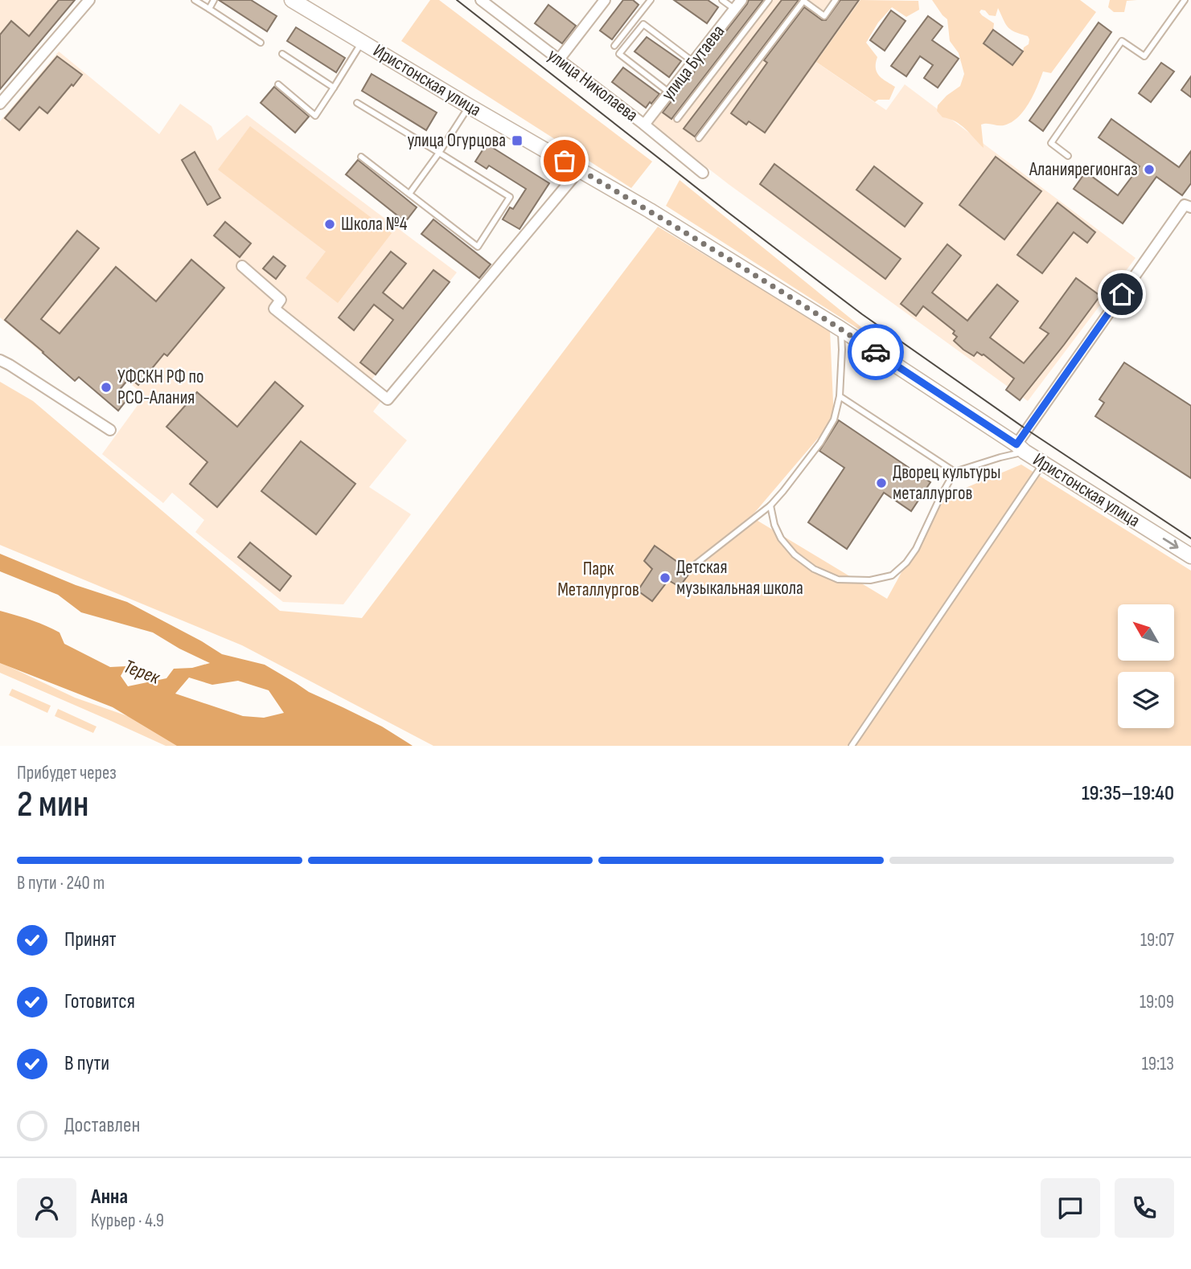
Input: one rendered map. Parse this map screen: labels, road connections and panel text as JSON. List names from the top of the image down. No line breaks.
{"streets":{"main road":["Иристонская улица"],"street":["улица Бутаева","улица Николаева"]},"crossings":[["улица Бутаева","улица Николаева"]],"water":["Терек"],"parks":["Парк Металлургов"],"places":{"transit":["улица Огурцова"],"other":["Аланиярегионгаз","Школа №4","УФСКН РФ по РСО-Алания","Дворец культуры металлургов","Детская музыкальная школа"]},"north":"top left","page":{"heading":["2 мин","Прибудет через","19:35–19:40"],"panel":["Анна","Курьер · 4.9"],"bar":"В пути · 240 m","list":[["Принят","19:07"],["Готовится","19:09"],["В пути","19:13"],"Доставлен"]}}
